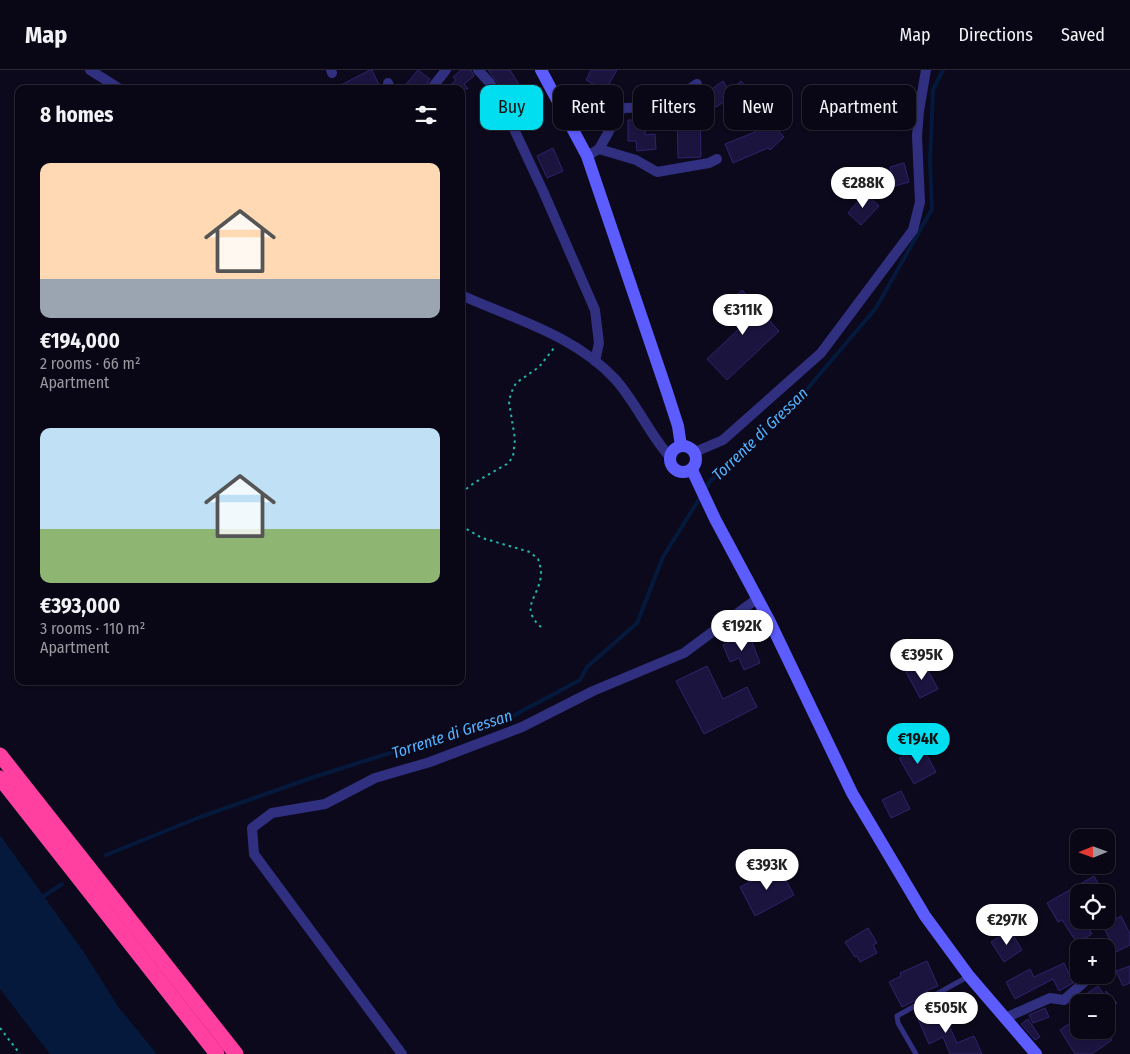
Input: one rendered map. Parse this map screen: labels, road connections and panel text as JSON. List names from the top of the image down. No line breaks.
{"water":["Torrente di Gressan"],"north":"left","page":{"header":"Map","nav":["Map","Directions","Saved"],"chip":["Buy","Rent","Filters","New","Apartment"],"heading":"8 homes","list":[{"name":"€194,000","note":"2 rooms · 66 m² · Apartment"},{"name":"€393,000","note":"3 rooms · 110 m² · Apartment"}],"price":["€288K","€311K","€192K","€395K","€194K","€393K","€297K","€505K"],"map_buttons":["+","−"]}}
